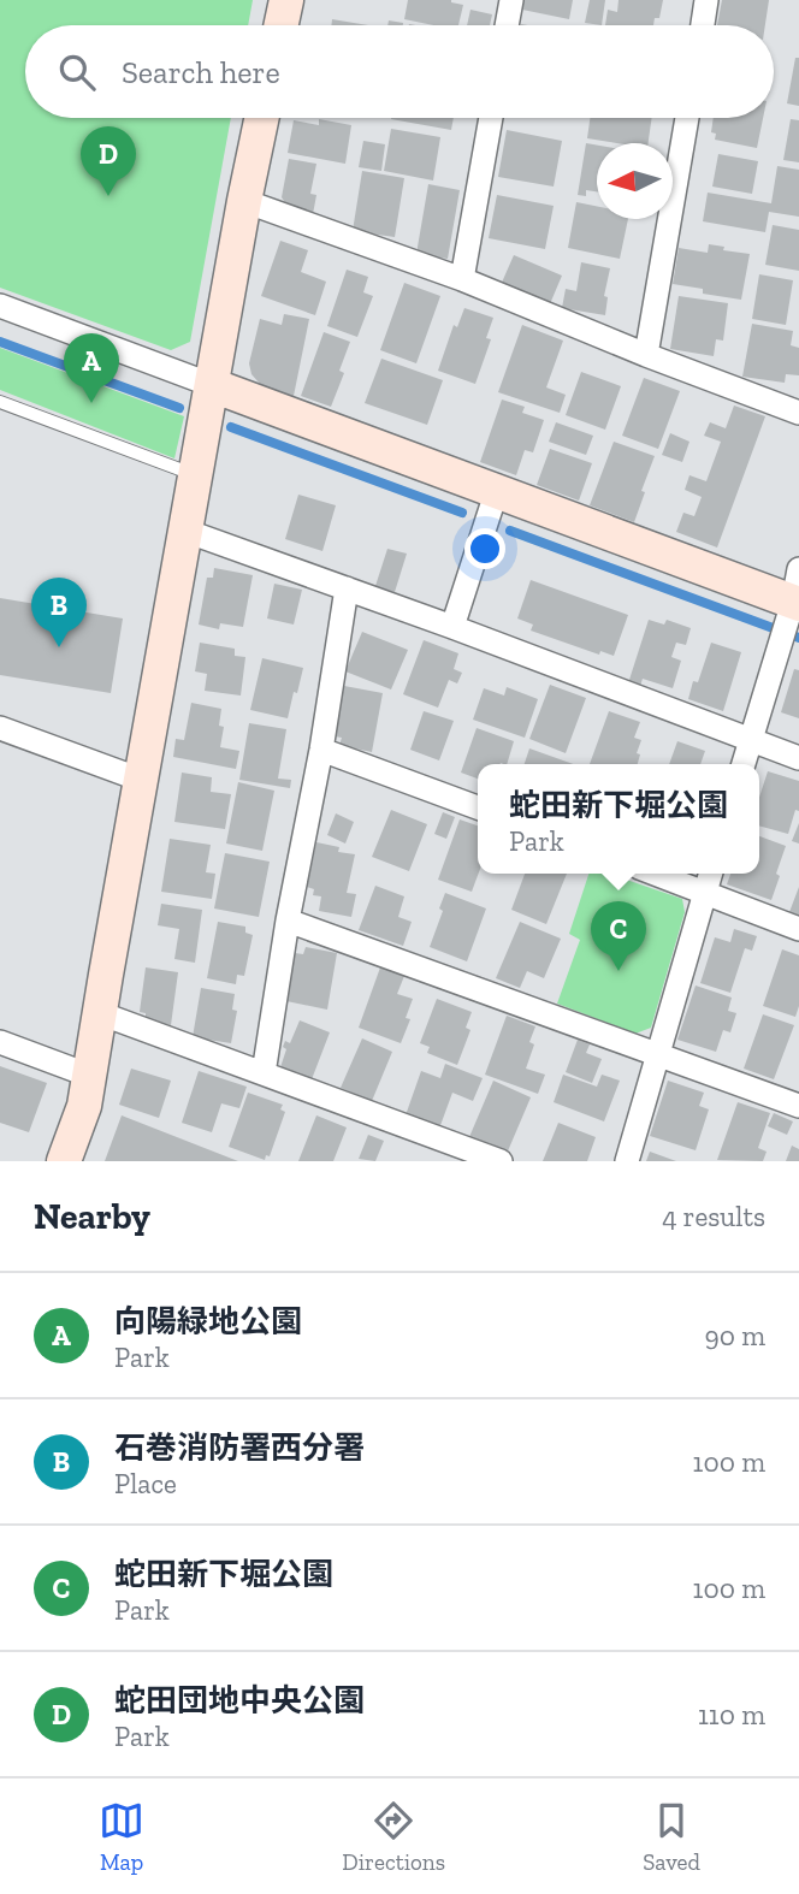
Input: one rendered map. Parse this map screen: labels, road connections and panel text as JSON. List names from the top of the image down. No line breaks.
{"north":"left","page":{"search":"Search here","pins":["D","A","B","C"],"popup":["蛇田新下堀公園","Park"],"heading":["Nearby","4 results"],"list":[{"mark":"A","name":"向陽緑地公園","note":"Park","value":"90 m"},{"mark":"B","name":"石巻消防署西分署","note":"Place","value":"100 m"},{"mark":"C","name":"蛇田新下堀公園","note":"Park","value":"100 m"},{"mark":"D","name":"蛇田団地中央公園","note":"Park","value":"110 m"}],"nav":["Map","Directions","Saved"]}}
